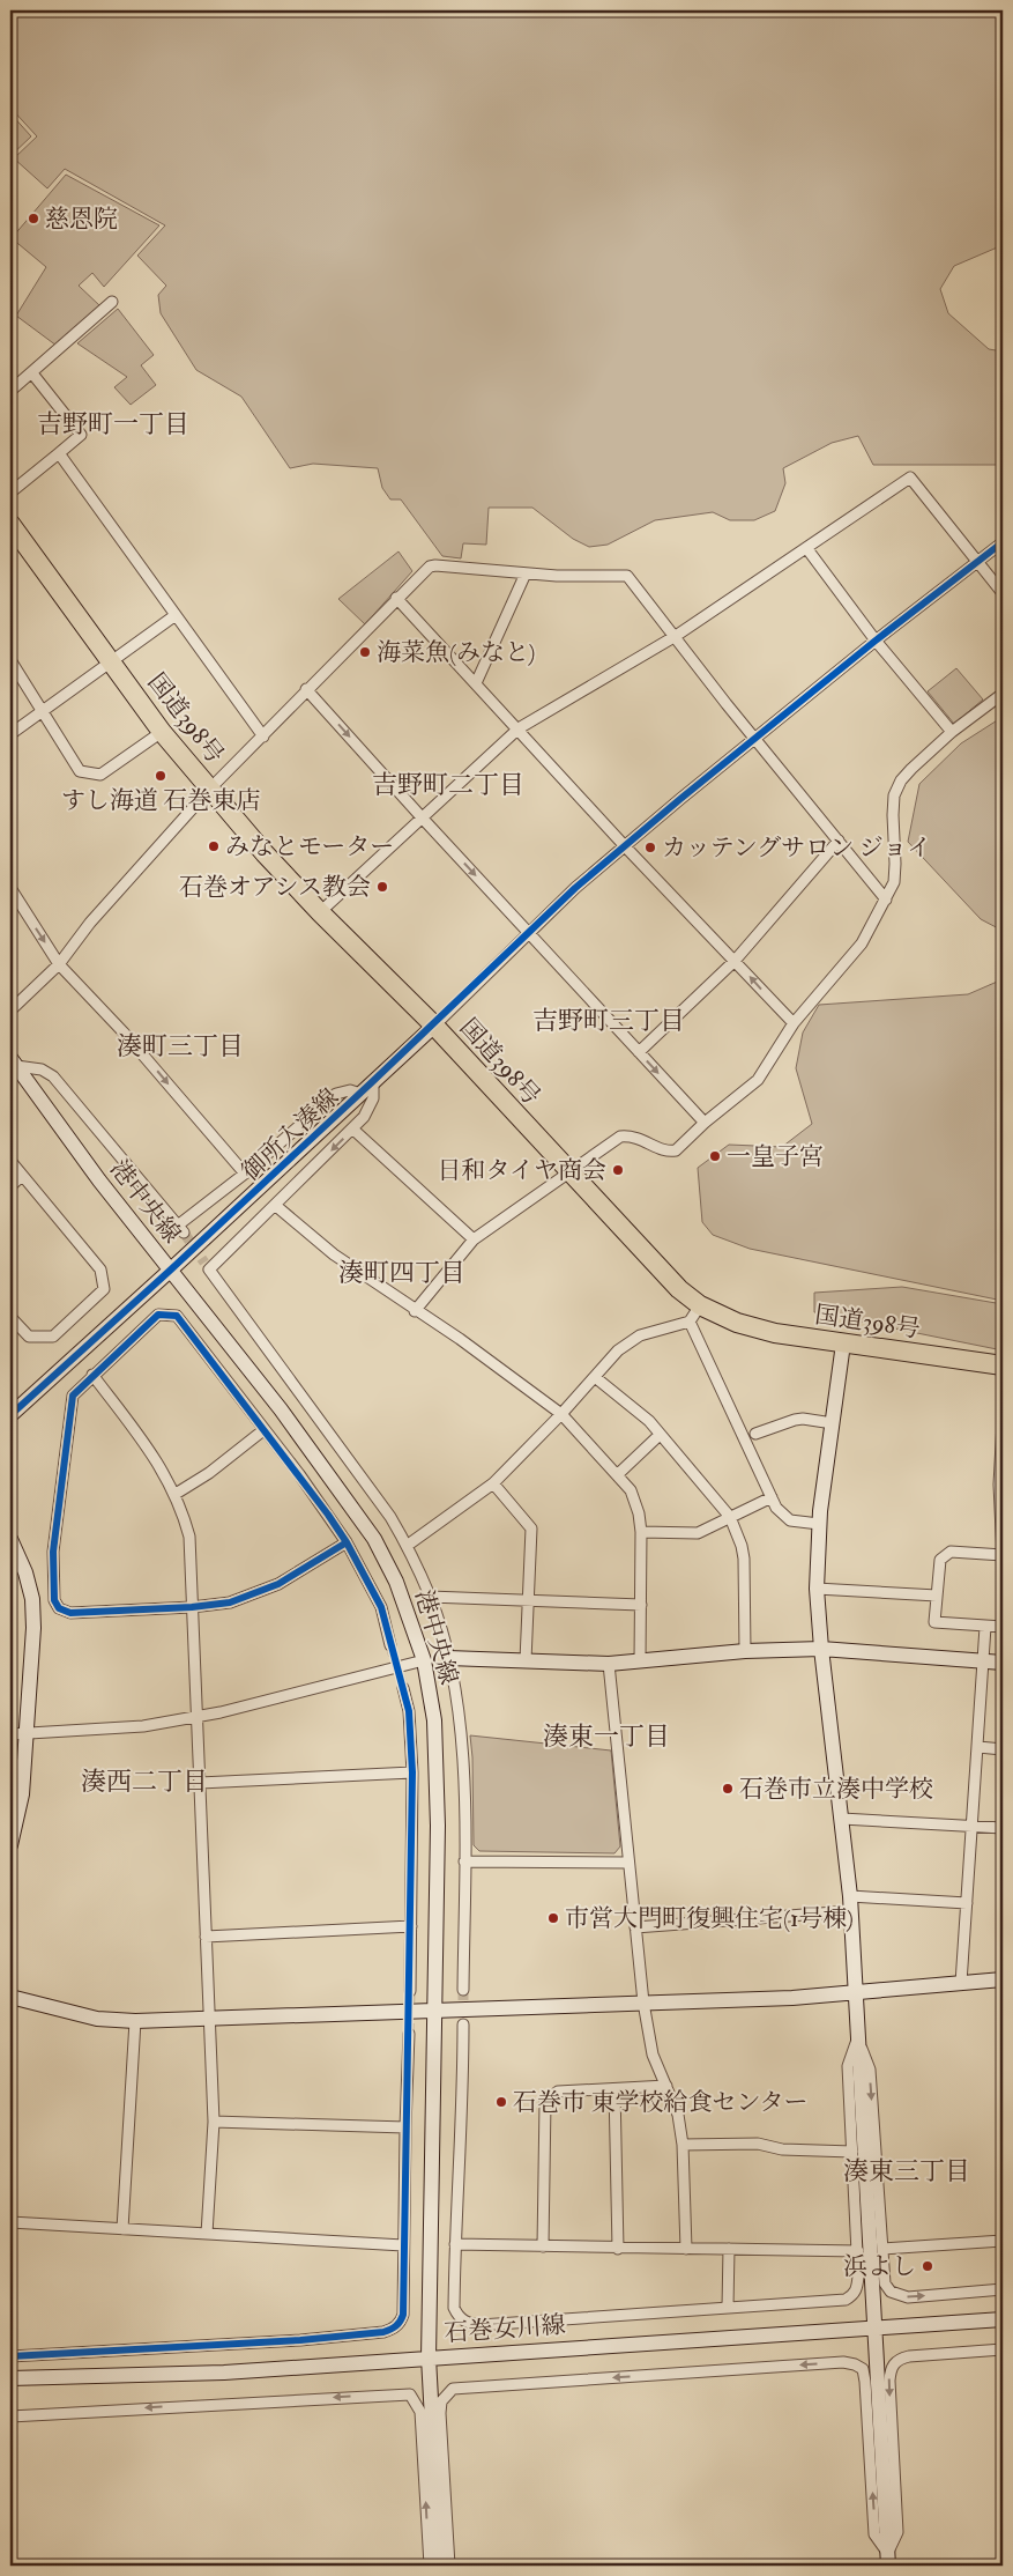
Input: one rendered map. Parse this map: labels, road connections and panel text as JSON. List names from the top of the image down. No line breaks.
{"streets":{"highway":["国道398号"],"street":["御所入湊線","港中央線","石巻女川線"]},"crossings":[["国道398号","御所入湊線"],["御所入湊線","港中央線"],["港中央線","石巻女川線"]],"districts":["吉野町一丁目","吉野町二丁目","吉野町三丁目","湊町三丁目","湊町四丁目","湊東一丁目","湊西二丁目","湊東三丁目"],"places":["慈恩院","海菜魚(みなと)","すし海道 石巻東店","みなとモーター","カッテングサロン ジョイ","石巻オアシス教会","一皇子宮","日和タイヤ商会","石巻市立湊中学校","市営大門町復興住宅(1号棟)","石巻市 東学校給食センター","浜よし"]}
